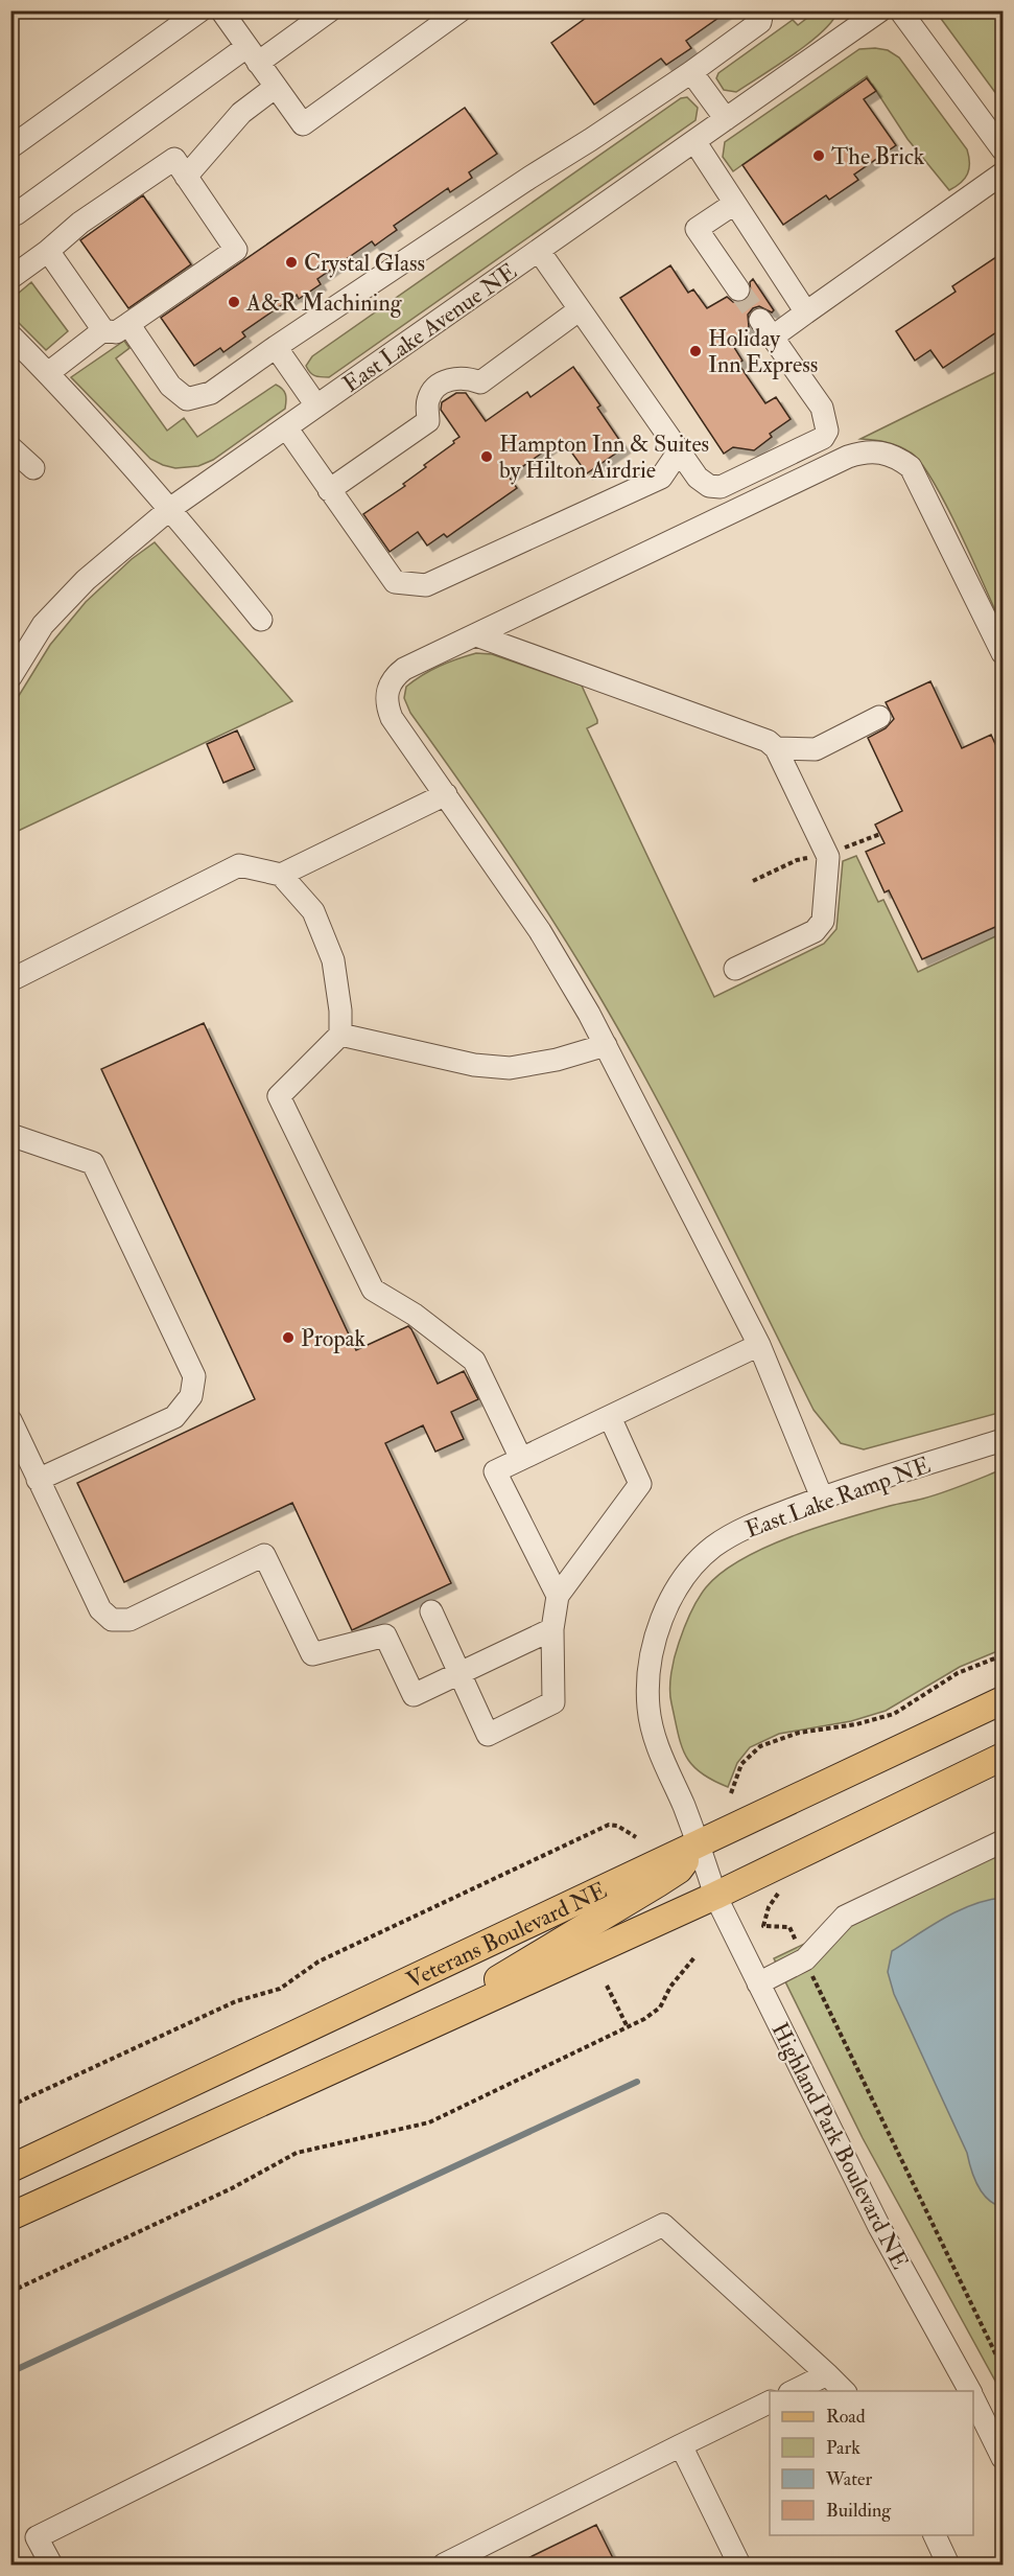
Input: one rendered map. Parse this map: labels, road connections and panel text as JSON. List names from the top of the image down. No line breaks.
{"streets":{"main road":["Veterans Boulevard NE"],"street":["East Lake Avenue NE","East Lake Ramp NE","Highland Park Boulevard NE"]},"crossings":[["East Lake Ramp NE","Veterans Boulevard NE"],["East Lake Ramp NE","Highland Park Boulevard NE"]],"places":["The Brick","Crystal Glass","A&R Machining","Holiday Inn Express","Hampton Inn & Suites by Hilton Airdrie","Propak"],"legend":["Road","Park","Water","Building"]}
